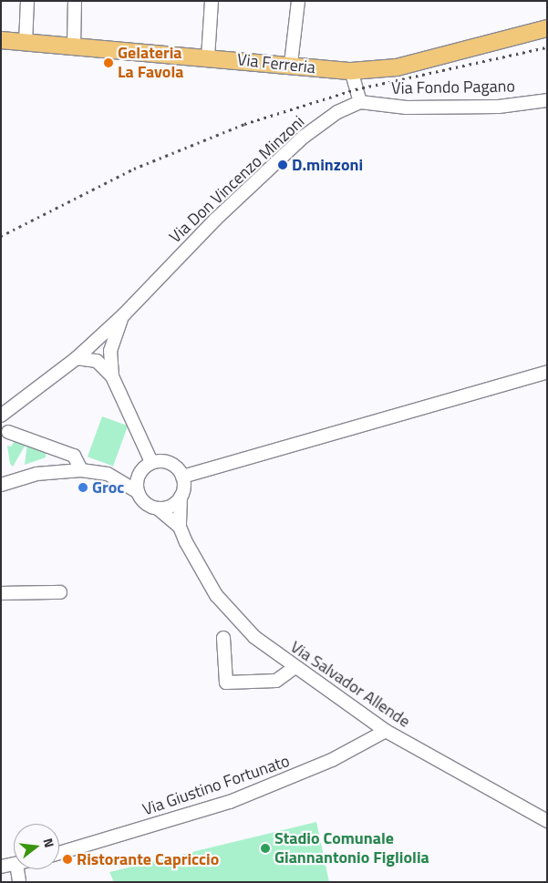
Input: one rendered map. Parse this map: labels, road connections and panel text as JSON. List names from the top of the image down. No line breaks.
{"streets":{"main road":["Via Ferreria"],"street":["Via Fondo Pagano","Via Don Vincenzo Minzoni","Via Salvador Allende","Via Giustino Fortunato"]},"crossings":[["Via Fondo Pagano","Via Don Vincenzo Minzoni"],["Via Salvador Allende","Via Giustino Fortunato"]],"places":["Gelateria La Favola","D.minzoni","Groc","Stadio Comunale Giannantonio Figliolia","Ristorante Capriccio"],"north":"right"}
